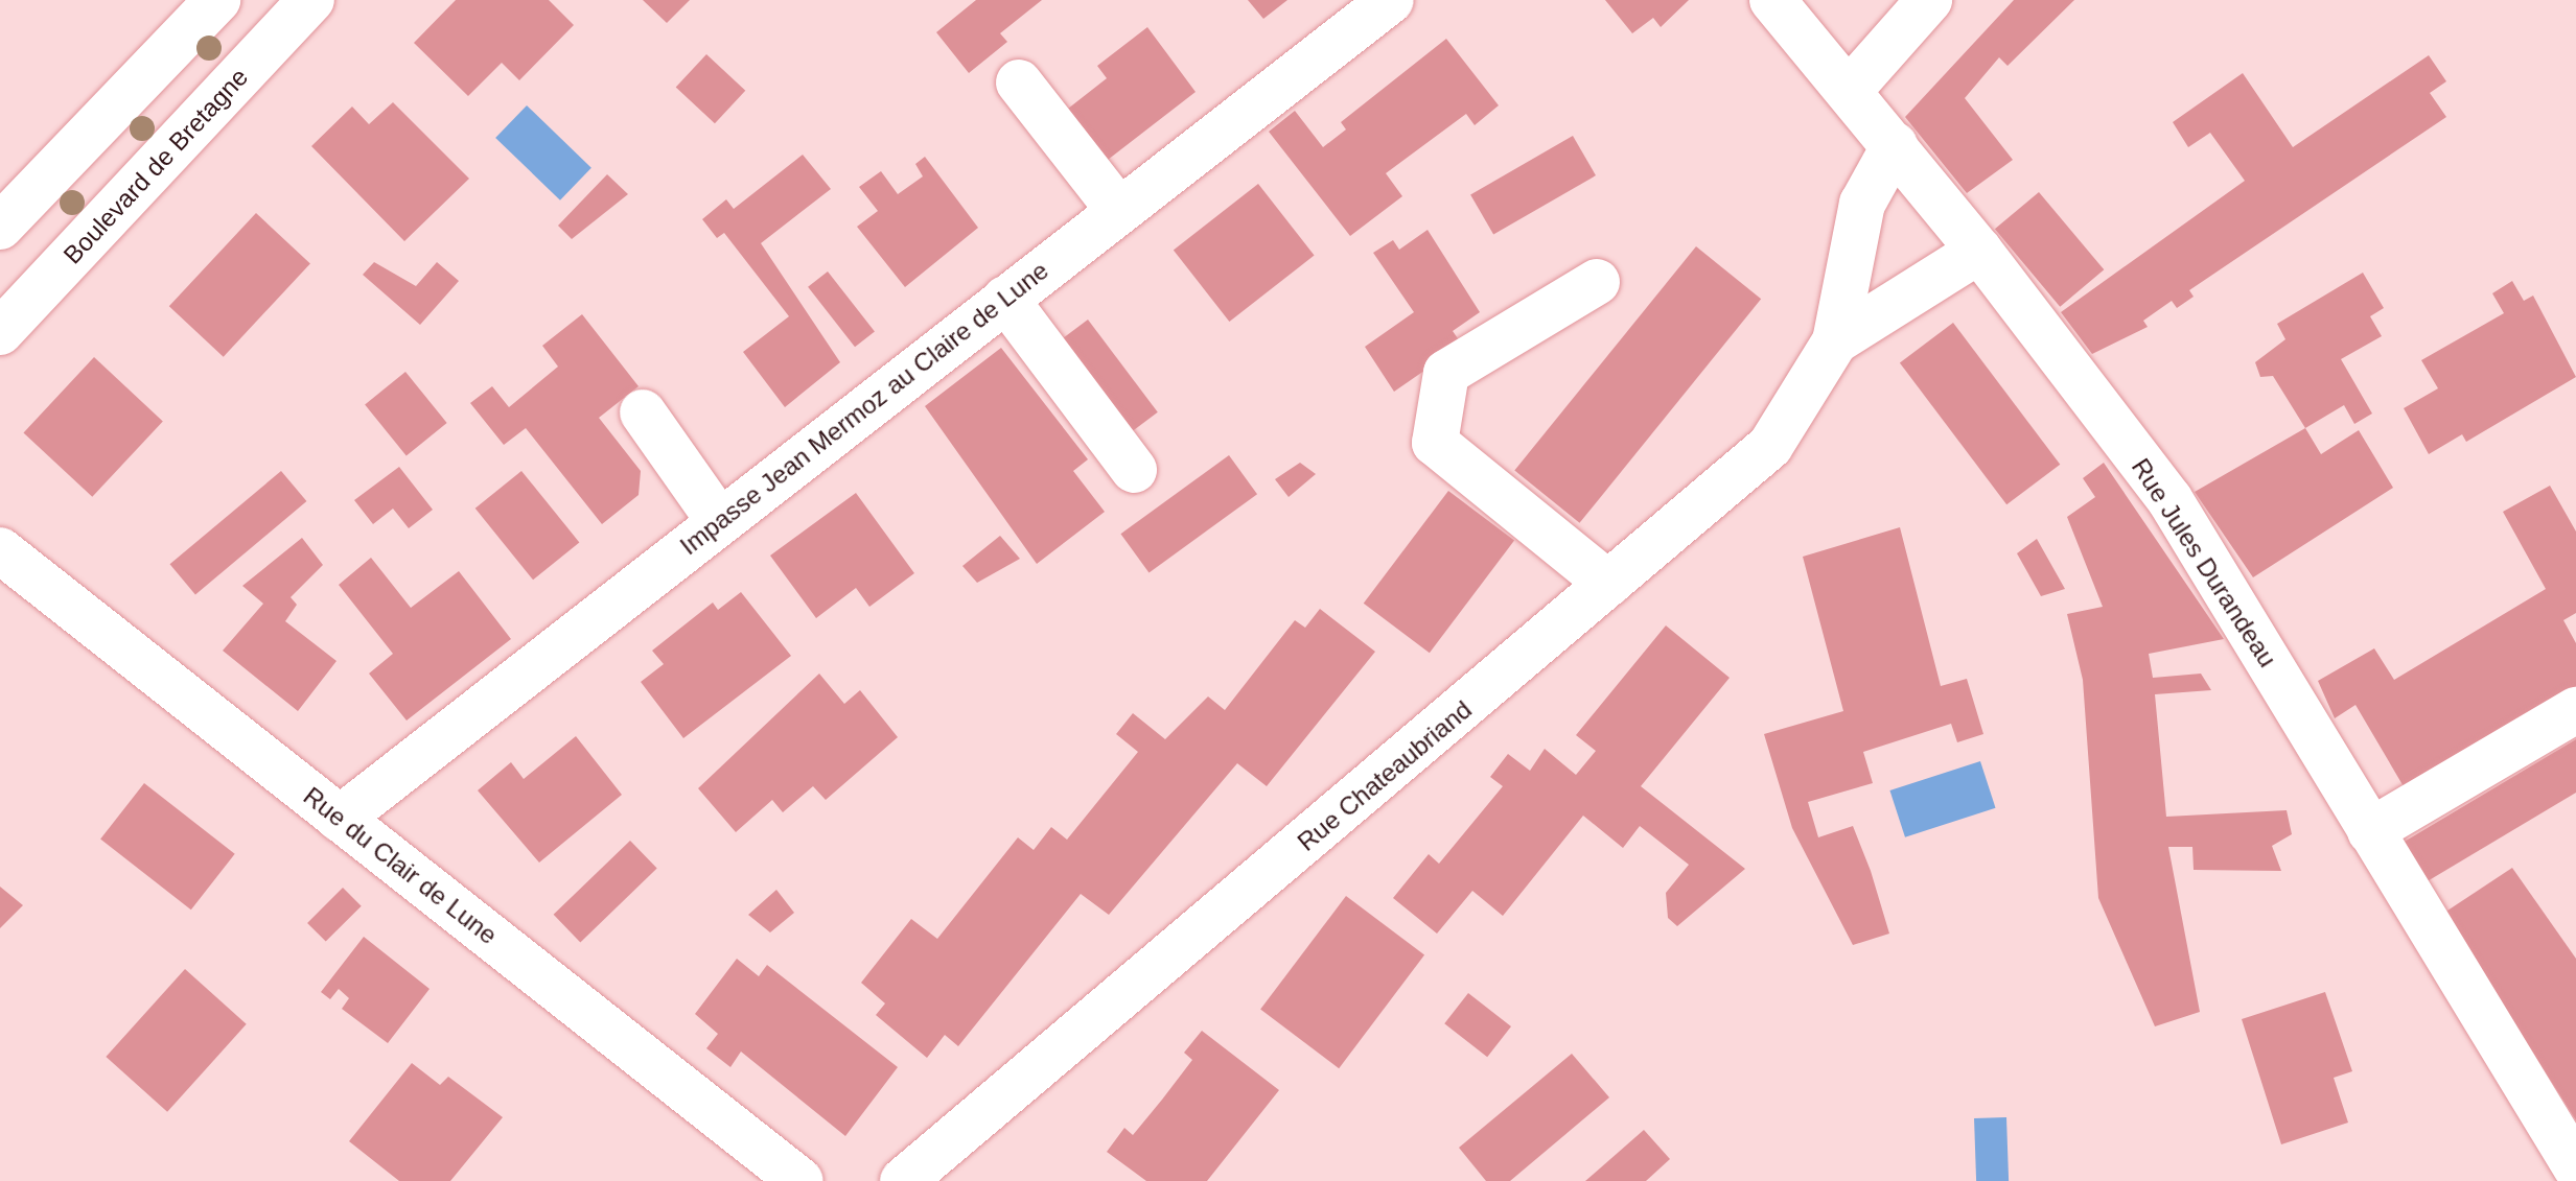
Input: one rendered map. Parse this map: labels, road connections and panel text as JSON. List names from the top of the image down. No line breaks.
{"streets":{"street":["Boulevard de Bretagne","Impasse Jean Mermoz au Claire de Lune","Rue Jules Durandeau","Rue Chateaubriand","Rue du Clair de Lune"]},"crossings":[["Impasse Jean Mermoz au Claire de Lune","Rue du Clair de Lune"],["Rue Jules Durandeau","Rue Chateaubriand"]]}
